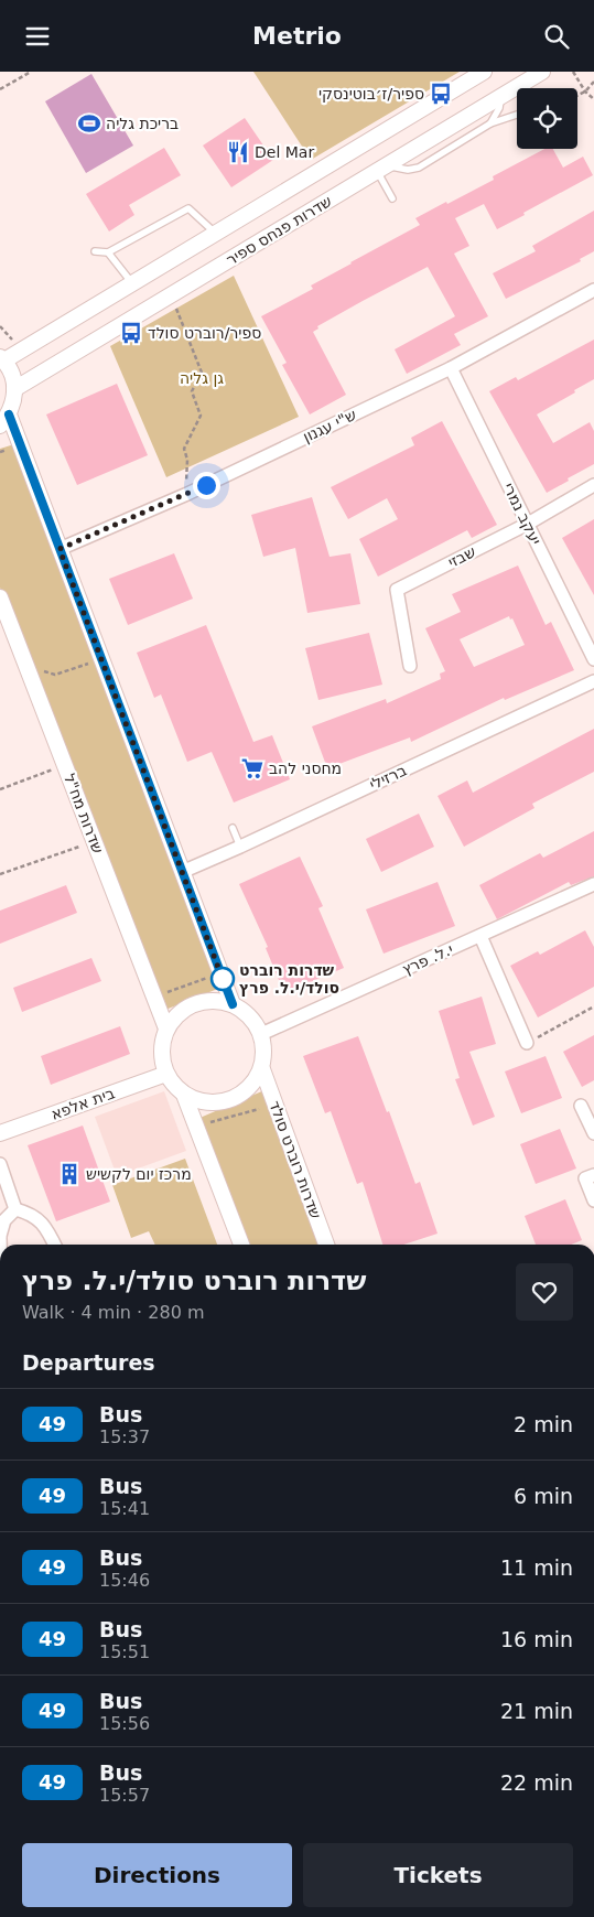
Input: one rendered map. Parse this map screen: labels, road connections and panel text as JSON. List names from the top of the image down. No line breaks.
{"streets":{"street":["שדרות פנחס ספיר","ש\"י עגנון","יעקב נמרי","שבזי","ברזילי","שדרות מח\"ל","י.ל. פרץ","בית אלפא","שדרות רוברט סולד"]},"crossings":[["ש\"י עגנון","יעקב נמרי"],["יעקב נמרי","שבזי"],["שדרות מח\"ל","י.ל. פרץ"],["שדרות מח\"ל","בית אלפא"],["שדרות מח\"ל","שדרות רוברט סולד"],["י.ל. פרץ","בית אלפא"],["י.ל. פרץ","שדרות רוברט סולד"],["בית אלפא","שדרות רוברט סולד"]],"parks":["גן גליה"],"places":{"bus stop":["ספיר/ז׳בוטינסקי","ספיר/רוברט סולד"],"sports":["בריכת גליה"],"restaurant":["Del Mar"],"supermarket":["מחסני להב"],"other":["שדרות רוברט סולד/י.ל. פרץ"],"building":["מרכז יום לקשיש"]},"lines":["bus line 49"],"page":{"header":"Metrio","heading":[["שדרות רוברט סולד/י.ל. פרץ","Walk · 4 min · 280 m"],"Departures"],"list":[{"mark":"49","name":"Bus","note":"15:37","value":"2 min"},{"mark":"49","name":"Bus","note":"15:41","value":"6 min"},{"mark":"49","name":"Bus","note":"15:46","value":"11 min"},{"mark":"49","name":"Bus","note":"15:51","value":"16 min"},{"mark":"49","name":"Bus","note":"15:56","value":"21 min"},{"mark":"49","name":"Bus","note":"15:57","value":"22 min"}],"buttons":["Directions","Tickets"]}}
